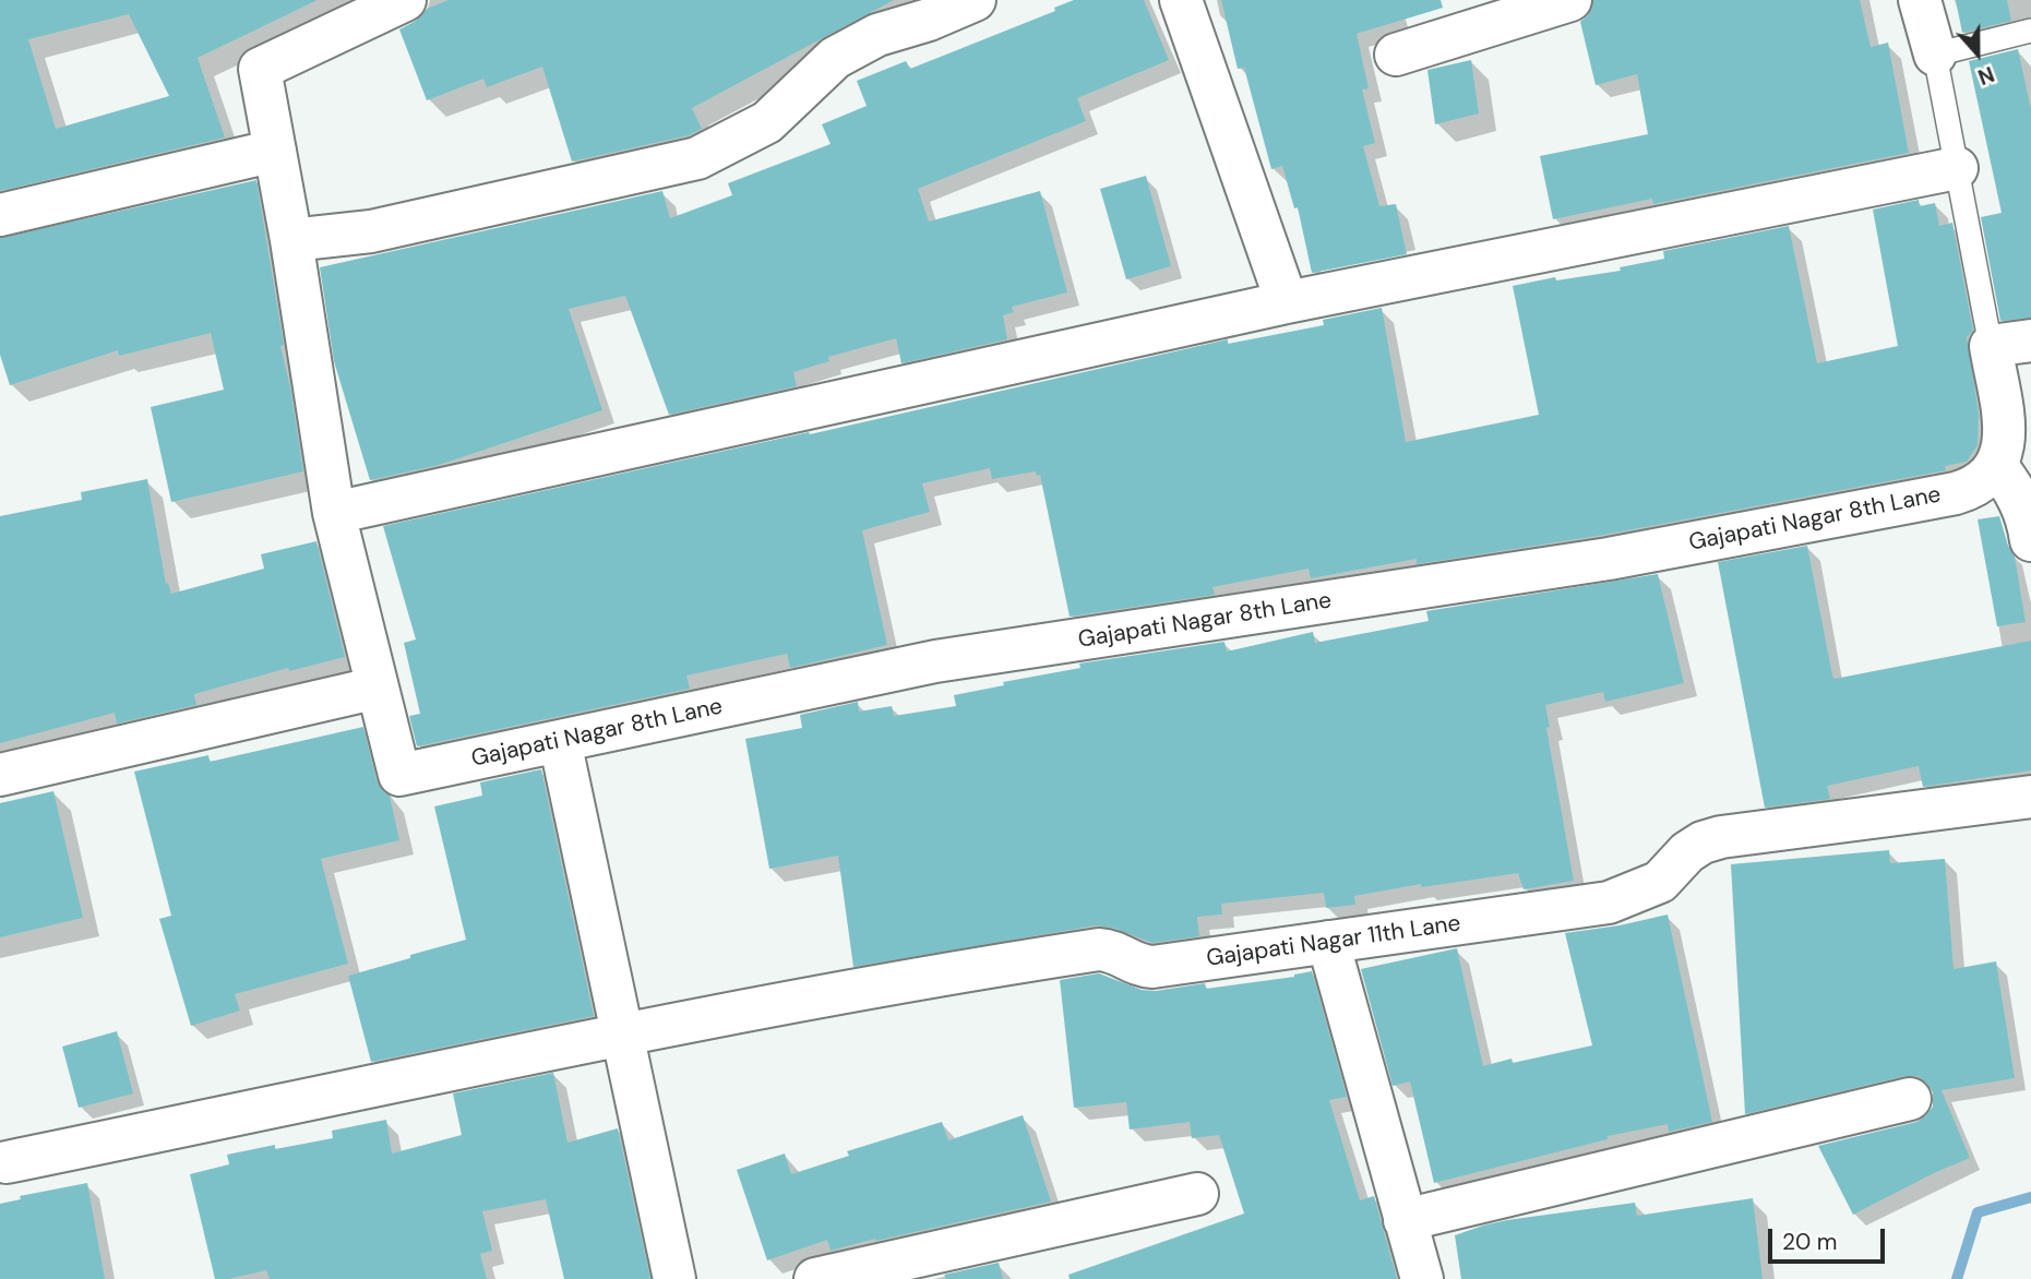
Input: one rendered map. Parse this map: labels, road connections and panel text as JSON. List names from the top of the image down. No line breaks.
{"streets":{"street":["Gajapati Nagar 8th Lane","Gajapati Nagar 11th Lane"]},"scale_bar":"20 m","north":"bottom"}
